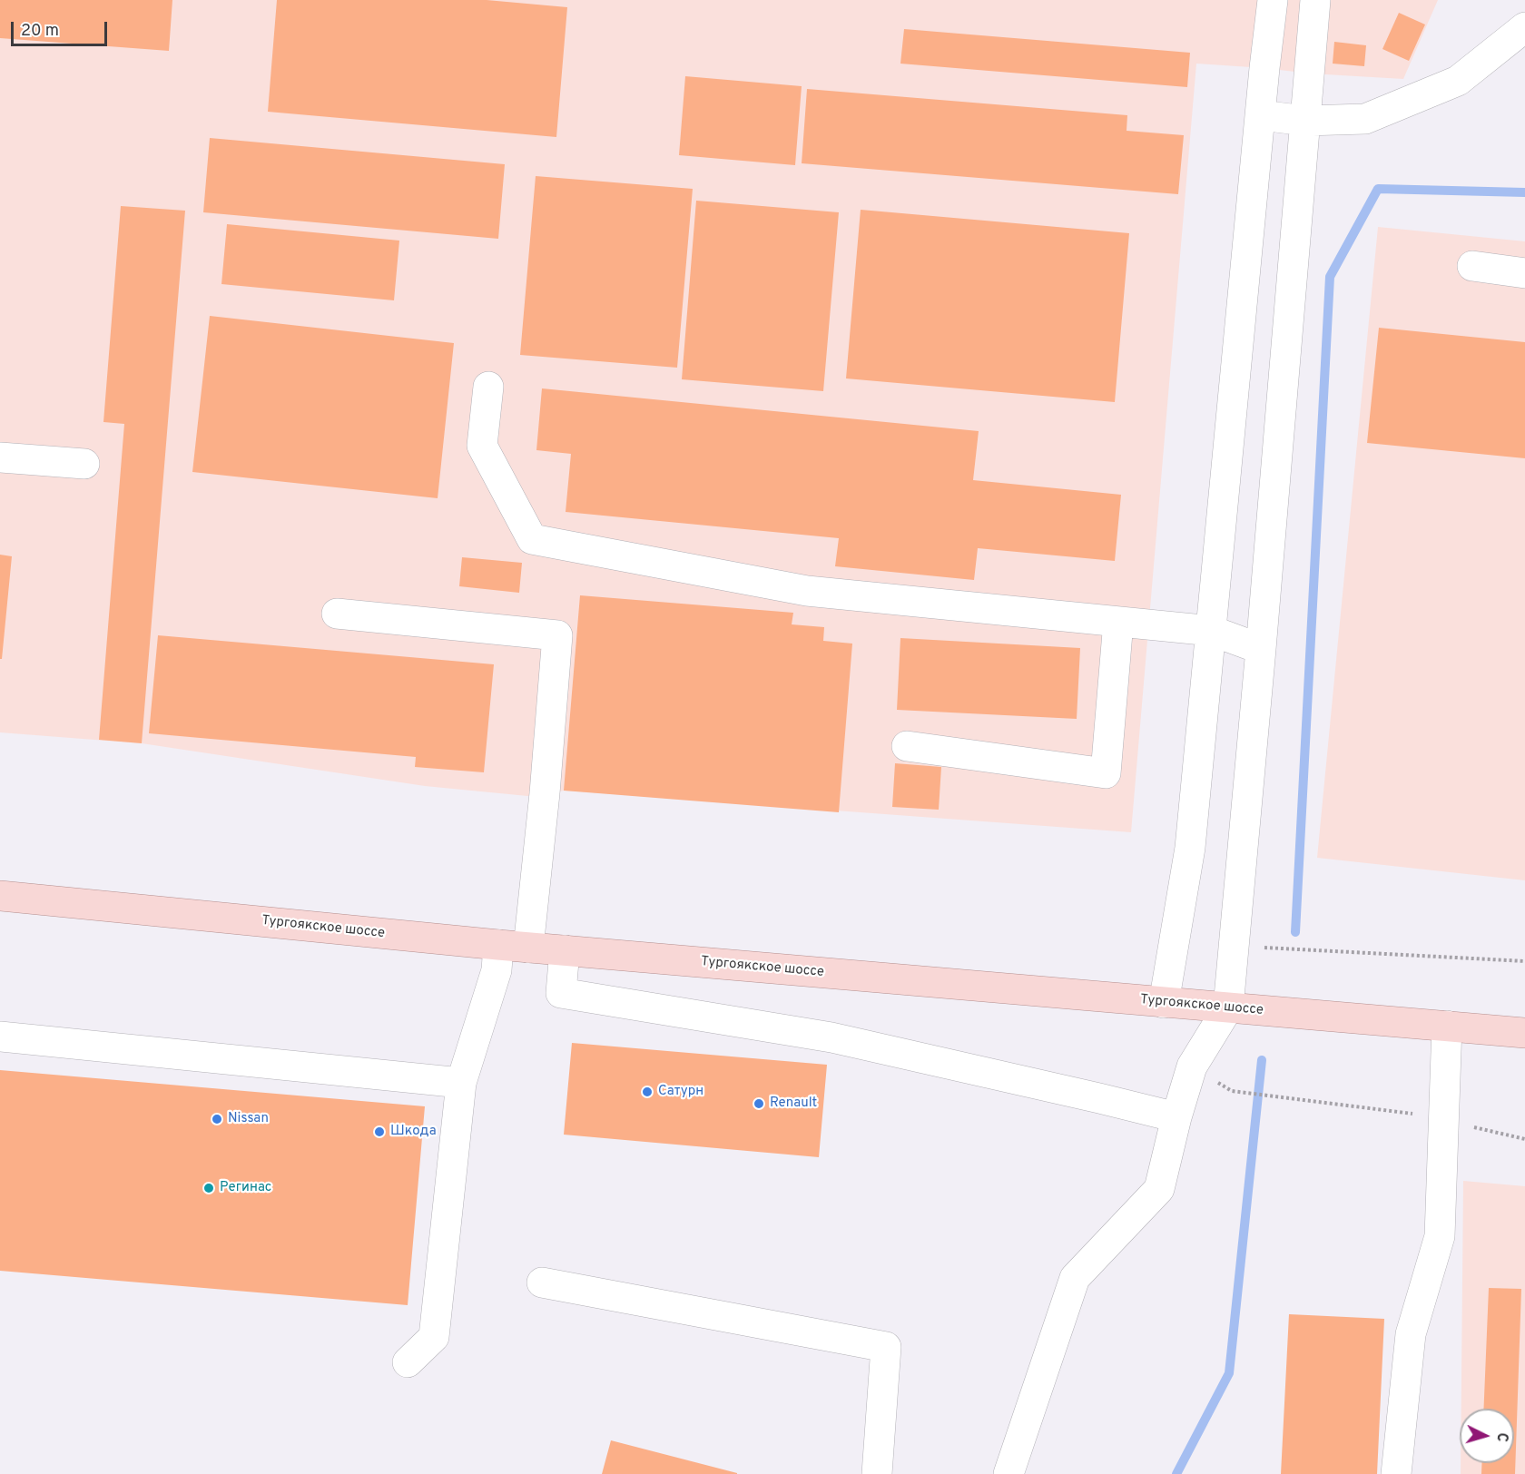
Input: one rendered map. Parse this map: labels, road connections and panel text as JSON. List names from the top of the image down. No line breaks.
{"streets":{"main road":["Тургоякское шоссе"]},"places":["Сатурн","Renault","Nissan","Шкода","Регинас"],"scale_bar":"20 m","north":"right"}
